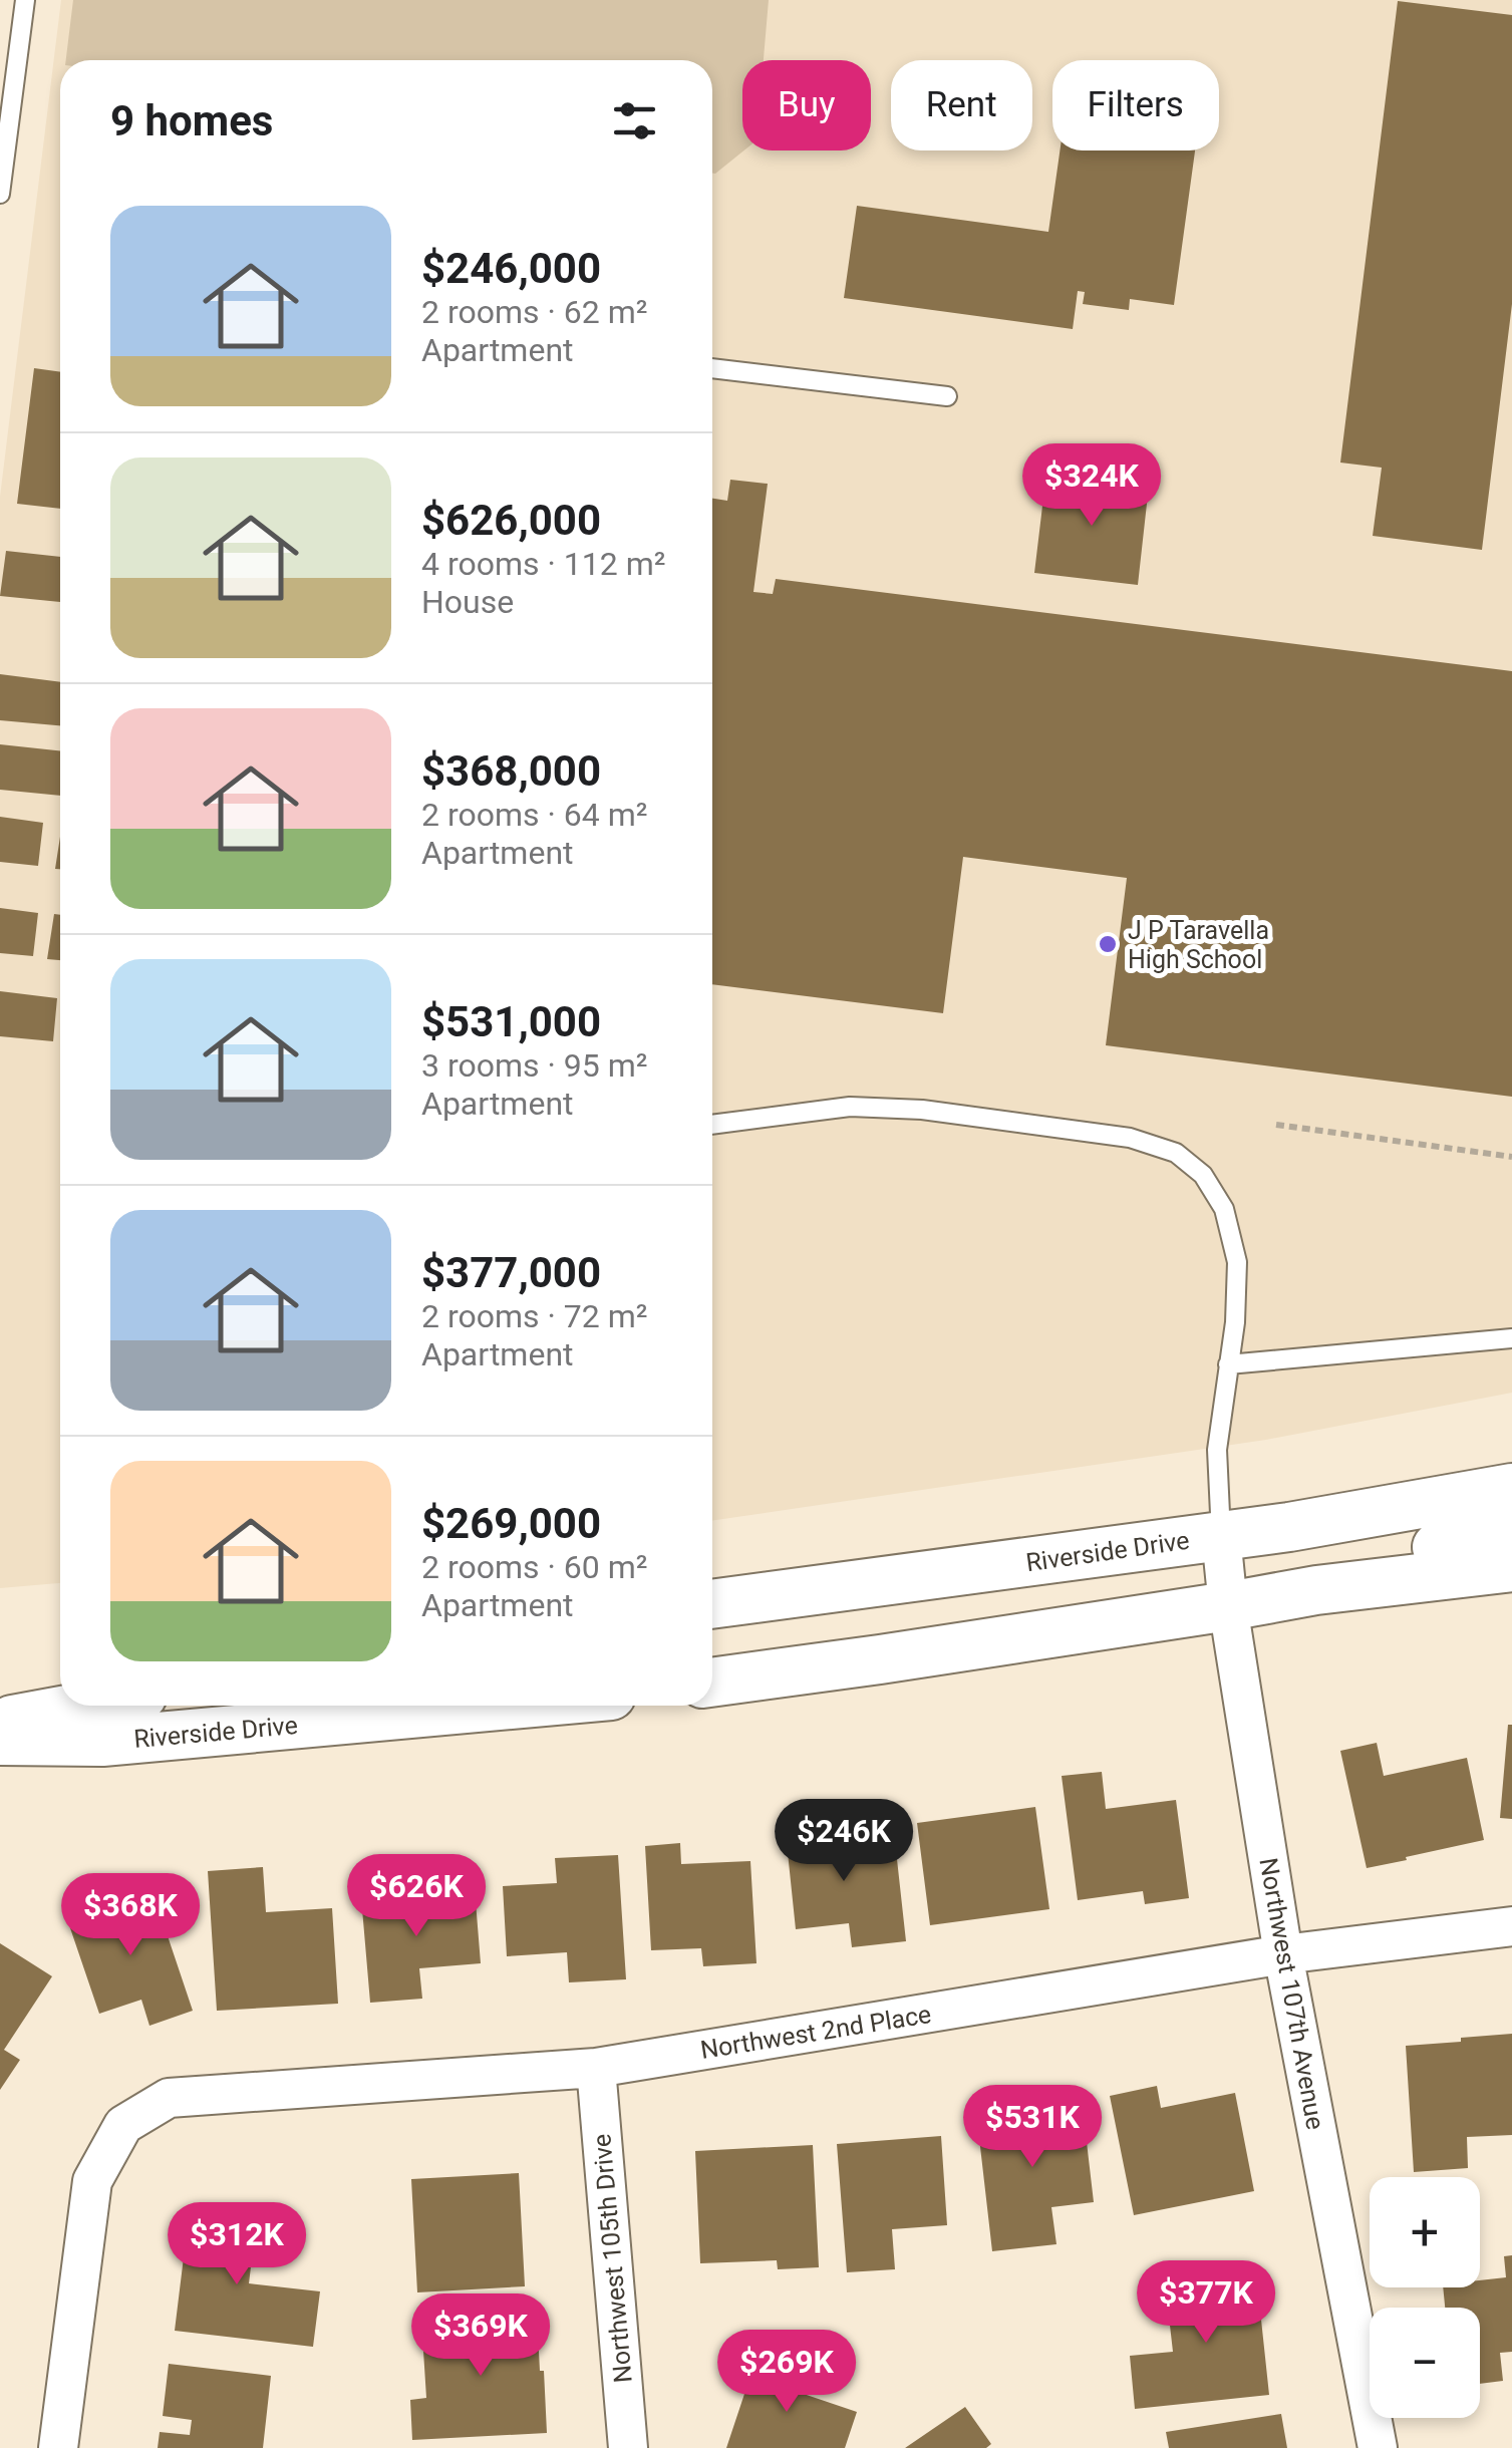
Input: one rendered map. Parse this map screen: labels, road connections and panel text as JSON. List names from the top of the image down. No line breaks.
{"streets":{"street":["Riverside Drive","Northwest 107th Avenue","Northwest 2nd Place","Northwest 105th Drive"]},"crossings":[["Riverside Drive","Northwest 107th Avenue"],["Northwest 107th Avenue","Northwest 2nd Place"],["Northwest 2nd Place","Northwest 105th Drive"]],"places":["J P Taravella High School"],"page":{"chip":["Buy","Rent","Filters"],"heading":"9 homes","list":[{"name":"$246,000","note":"2 rooms · 62 m² · Apartment"},{"name":"$626,000","note":"4 rooms · 112 m² · House"},{"name":"$368,000","note":"2 rooms · 64 m² · Apartment"},{"name":"$531,000","note":"3 rooms · 95 m² · Apartment"},{"name":"$377,000","note":"2 rooms · 72 m² · Apartment"},{"name":"$269,000","note":"2 rooms · 60 m² · Apartment"}],"price":["$324K","$246K","$626K","$368K","$531K","$312K","$377K","$369K","$269K"],"map_buttons":["+","−"]}}
